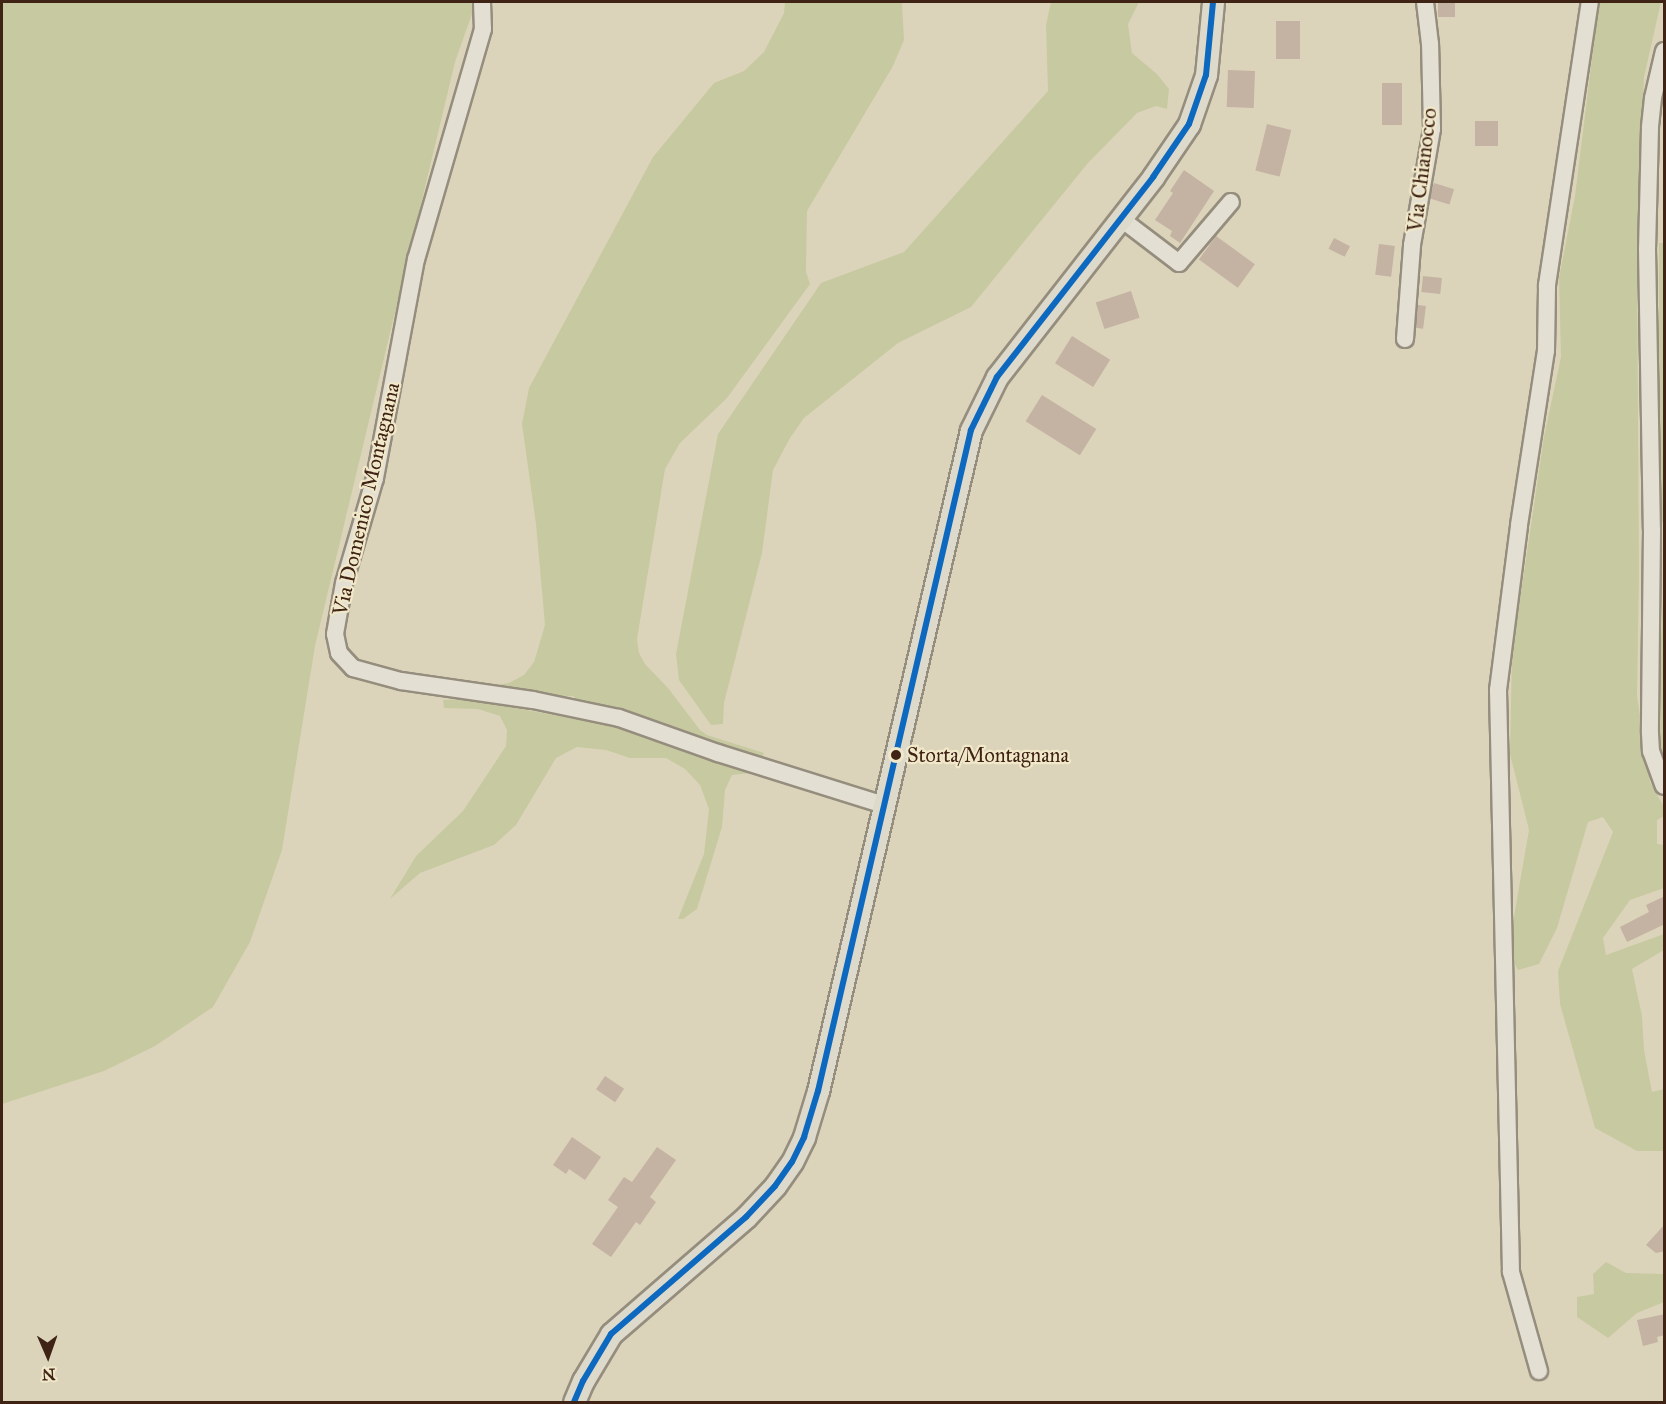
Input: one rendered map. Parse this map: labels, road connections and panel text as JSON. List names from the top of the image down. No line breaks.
{"streets":{"street":["Via Chianocco","Via Domenico Montagnana"]},"places":["Storta/Montagnana"],"north":"bottom"}
